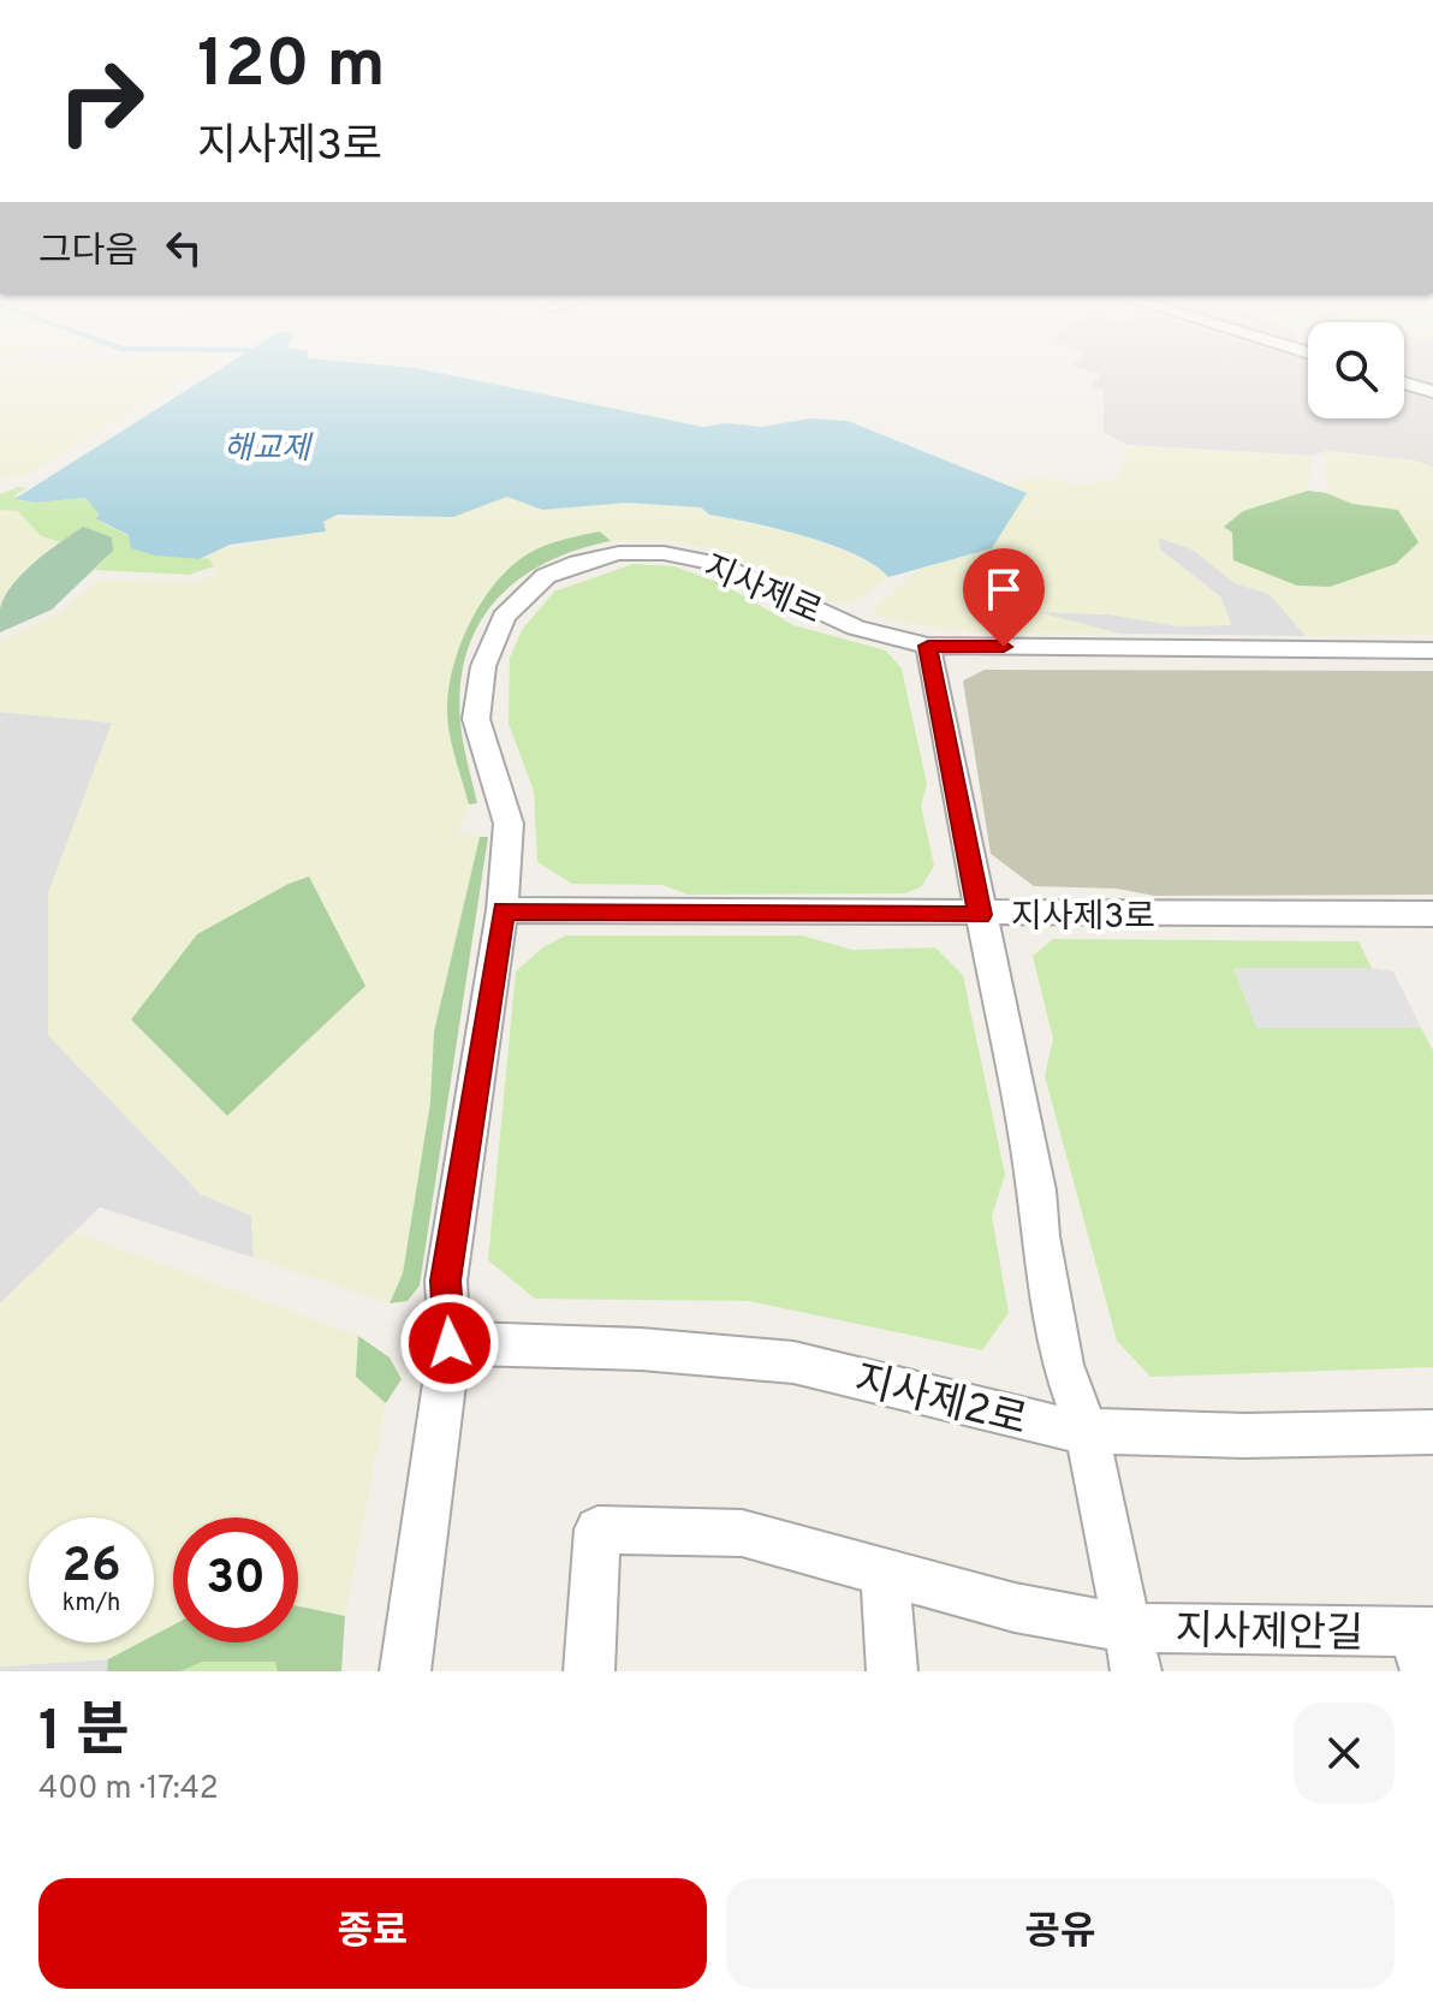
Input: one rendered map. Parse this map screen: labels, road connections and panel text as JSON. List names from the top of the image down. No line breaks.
{"streets":{"street":["지사제로","지사제3로","지사제2로","지사제안길"]},"crossings":[["지사제로","지사제3로"],["지사제로","지사제2로"]],"water":["해교제"],"page":{"turn":["120 m","지사제3로"],"then":"그다음","speed":"26 km/h","limit":"30","heading":["1 분","400 m · 17:42"],"buttons":["종료","공유"]}}
